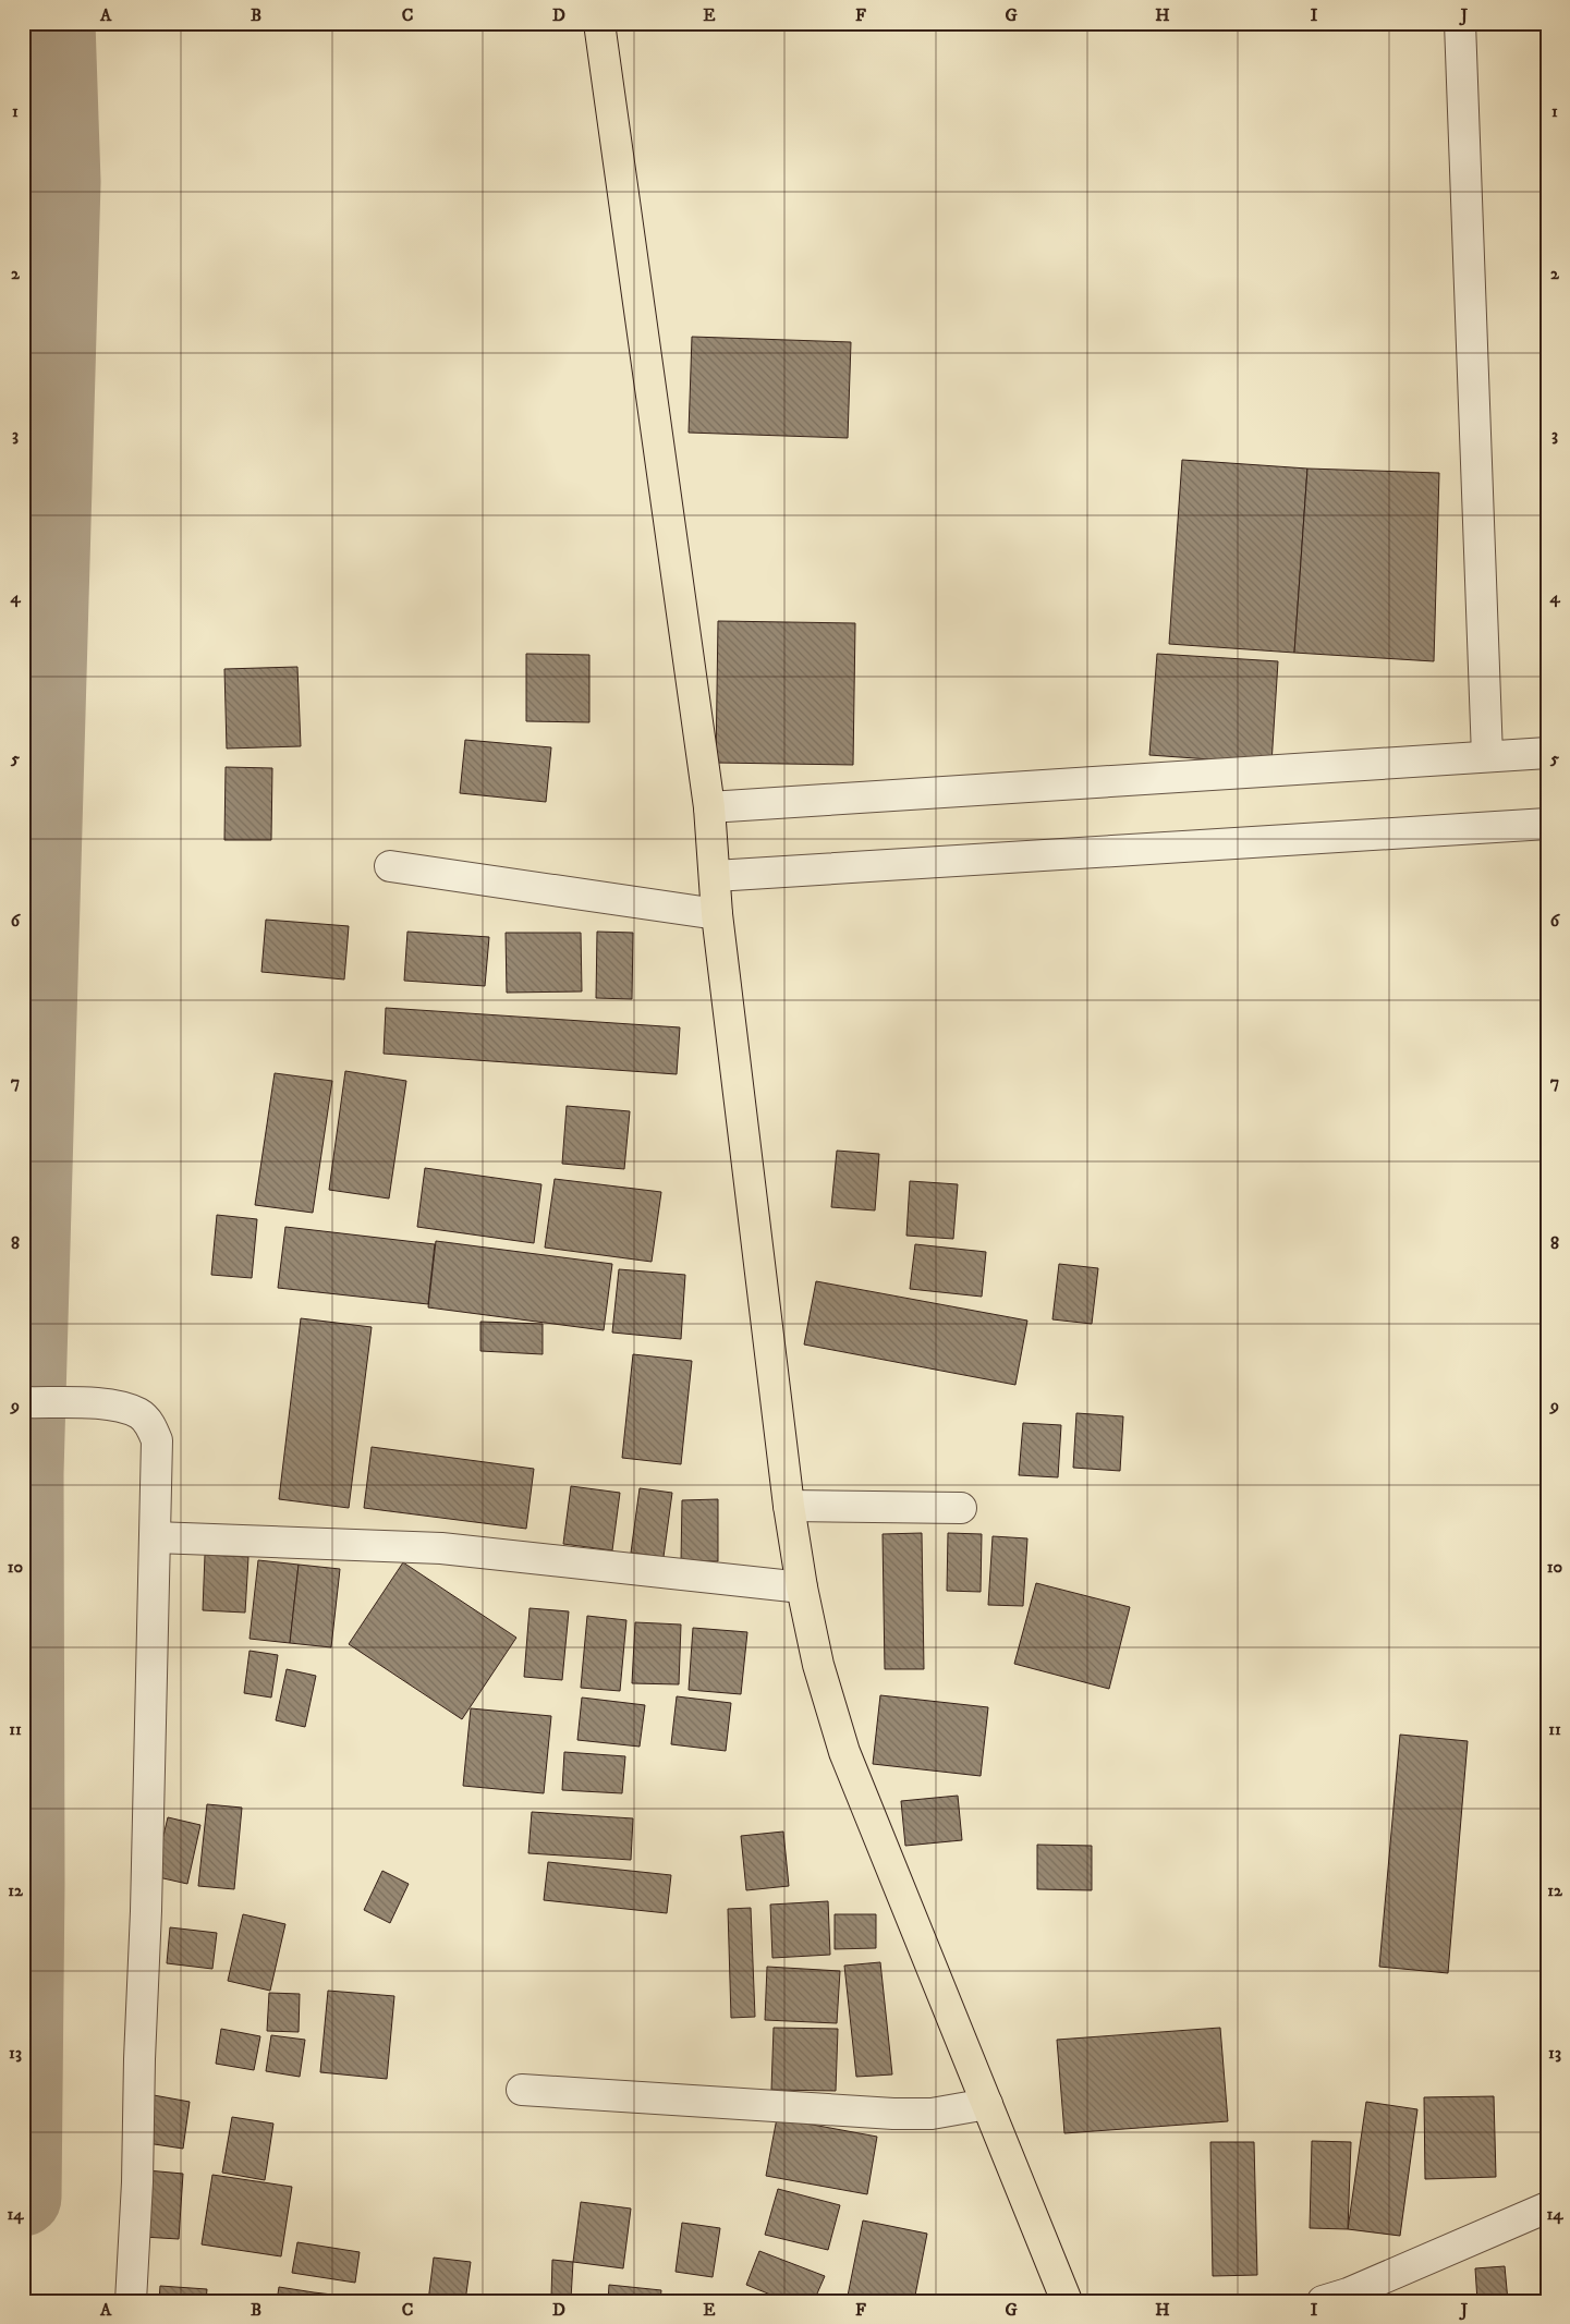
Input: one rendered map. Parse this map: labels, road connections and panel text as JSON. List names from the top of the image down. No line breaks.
{"grid":{"columns":["A","B","C","D","E","F","G","H","I","J"],"rows":["1","2","3","4","5","6","7","8","9","10","11","12","13","14"]}}
